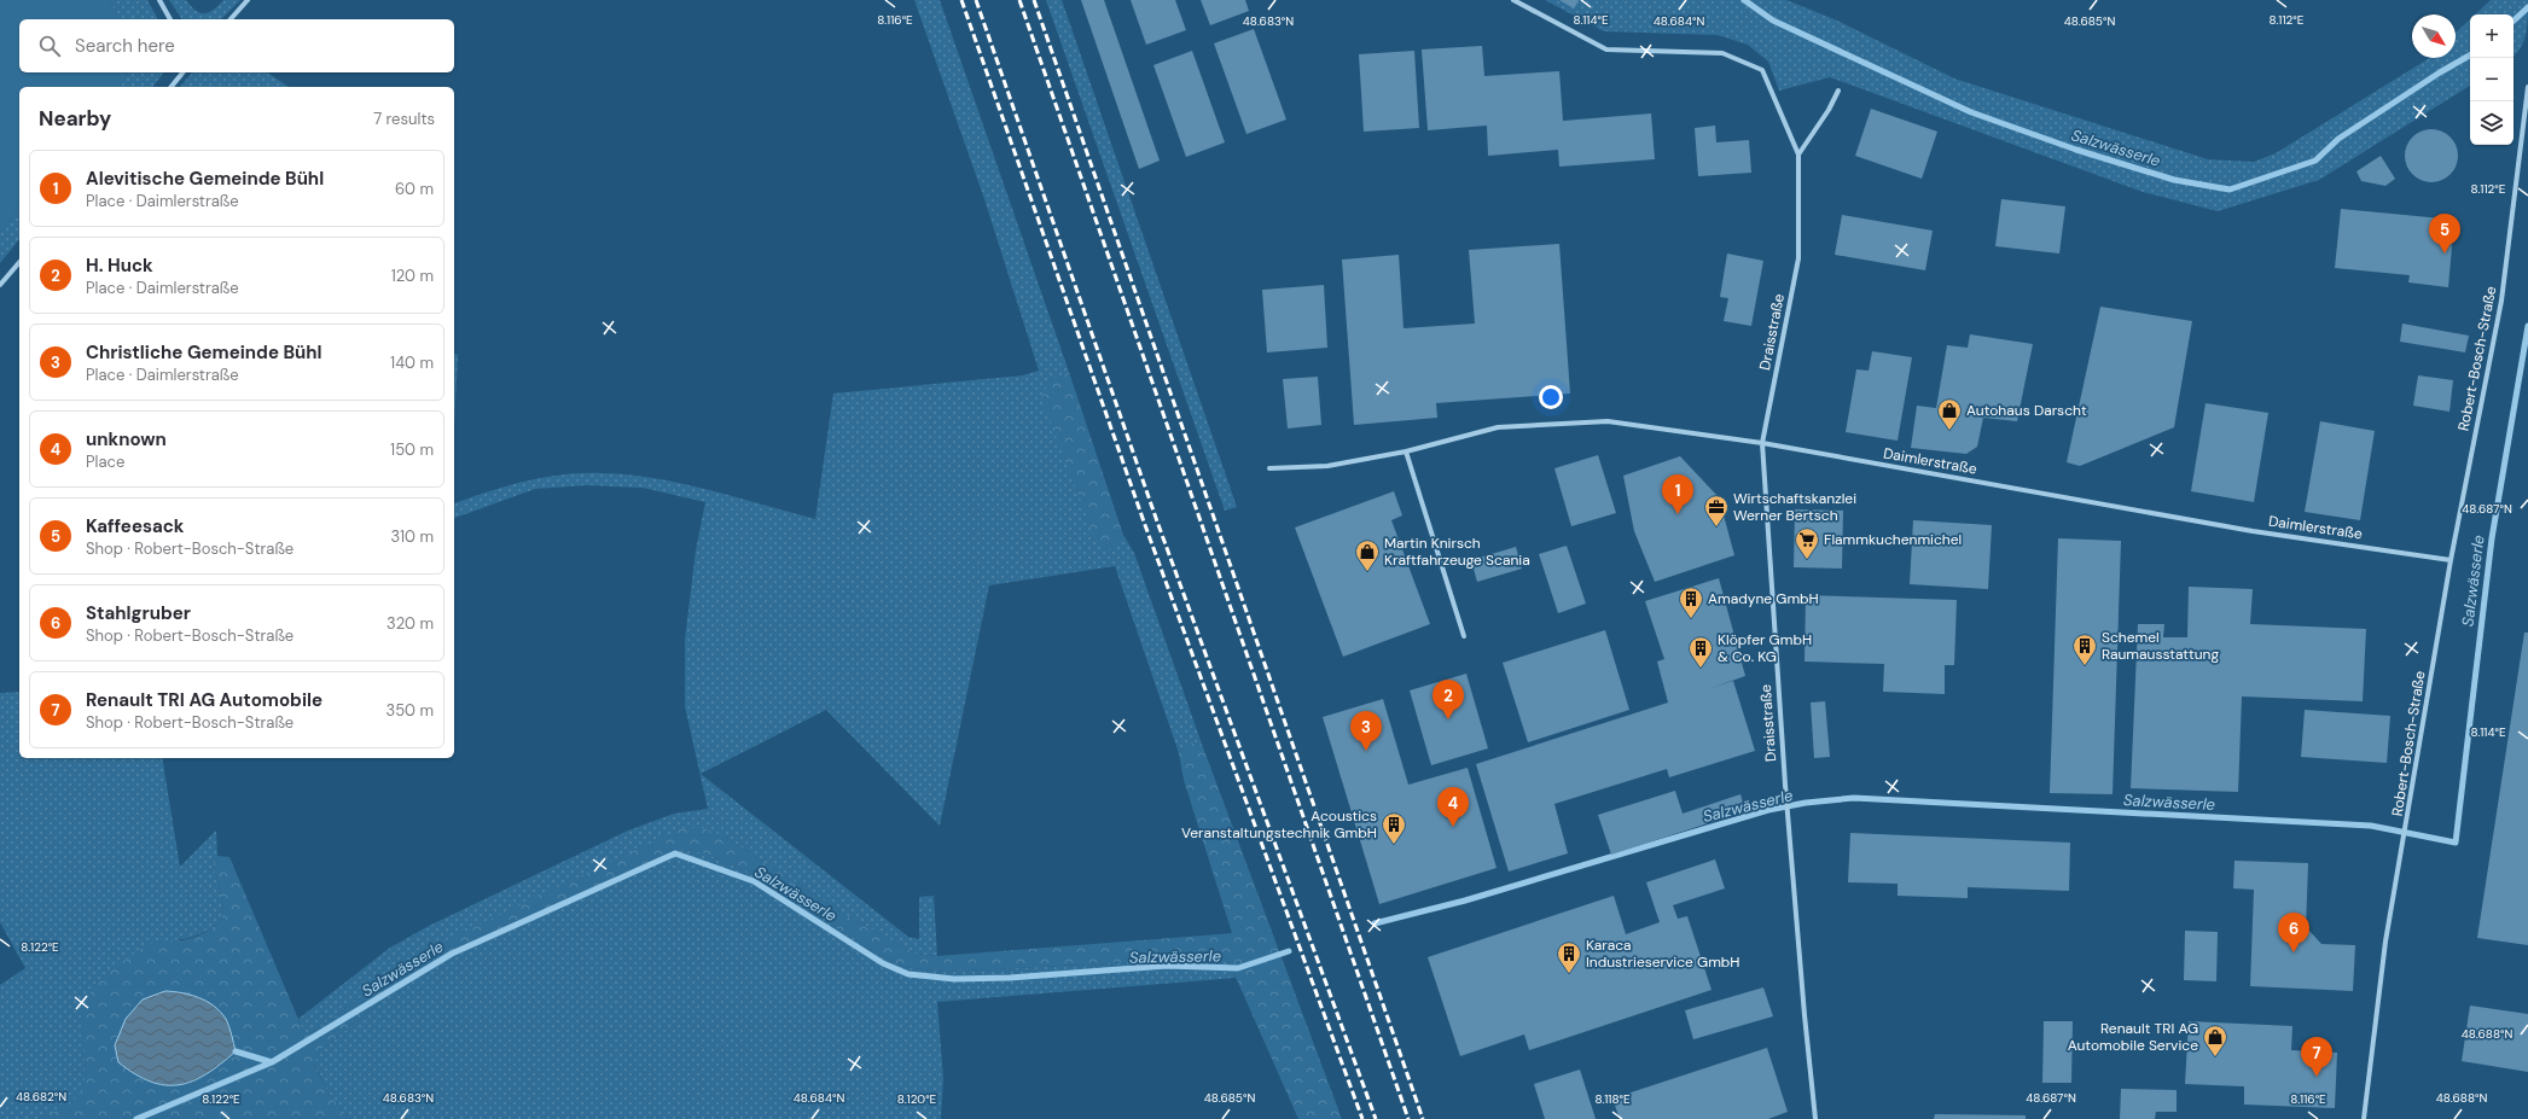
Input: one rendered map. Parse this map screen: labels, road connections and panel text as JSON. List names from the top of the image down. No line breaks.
{"streets":{"street":["Draisstraße","Robert-Bosch-Straße","Daimlerstraße"]},"crossings":[["Draisstraße","Daimlerstraße"],["Robert-Bosch-Straße","Daimlerstraße"]],"water":["Salzwässerle"],"places":{"shop":["Autohaus Darscht","Martin Knirsch Kraftfahrzeuge Scania","Renault TRI AG Automobile Service"],"office":["Wirtschaftskanzlei Werner Bertsch"],"supermarket":["Flammkuchenmichel"],"building":["Amadyne GmbH","Schemel Raumausstattung","Klöpfer GmbH & Co. KG","Acoustics Veranstaltungstechnik GmbH","Karaca Industrieservice GmbH"]},"north":"bottom right","page":{"map_buttons":["+","−"],"search":"Search here","heading":["Nearby","7 results"],"list":[{"mark":"1","name":"Alevitische Gemeinde Bühl","note":"Place · Daimlerstraße","value":"60 m"},{"mark":"2","name":"H. Huck","note":"Place · Daimlerstraße","value":"120 m"},{"mark":"3","name":"Christliche Gemeinde Bühl","note":"Place · Daimlerstraße","value":"140 m"},{"mark":"4","name":"unknown","note":"Place","value":"150 m"},{"mark":"5","name":"Kaffeesack","note":"Shop · Robert-Bosch-Straße","value":"310 m"},{"mark":"6","name":"Stahlgruber","note":"Shop · Robert-Bosch-Straße","value":"320 m"},{"mark":"7","name":"Renault TRI AG Automobile","note":"Shop · Robert-Bosch-Straße","value":"350 m"}],"pins":["5","1","2","3","4","6","7"]},"coordinates":["8.116°E","8.114°E","8.112°E","48.683°N","48.684°N","48.685°N","48.687°N","8.122°E","48.688°N","48.682°N","8.120°E","8.118°E"]}
